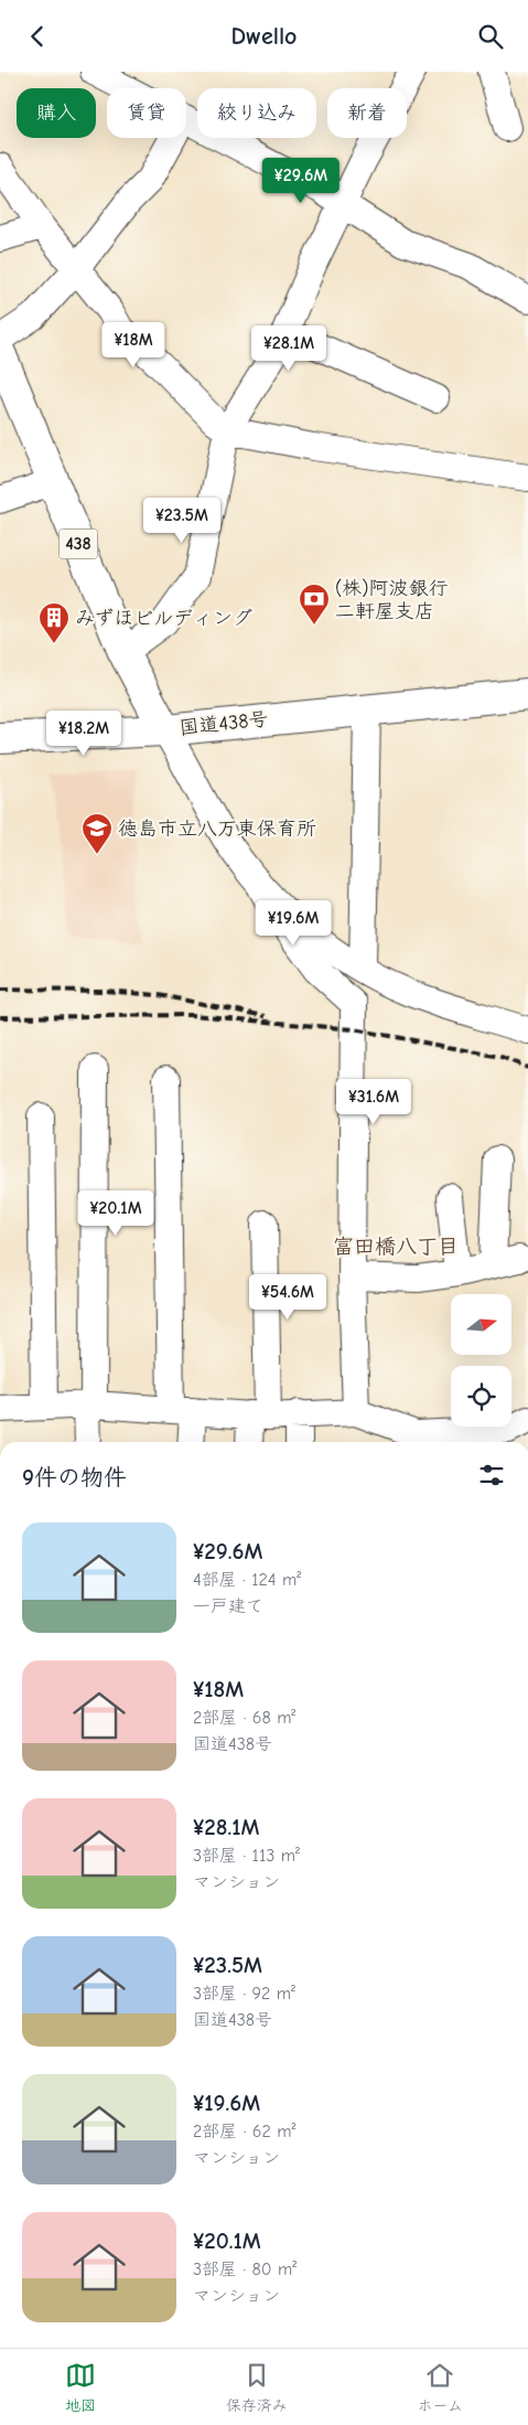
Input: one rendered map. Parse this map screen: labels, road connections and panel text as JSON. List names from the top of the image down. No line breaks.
{"streets":{"main road":["438","国道438号"]},"districts":["富田橋八丁目"],"places":{"bank":["(株)阿波銀行 二軒屋支店"],"building":["みずほビルディング"],"school or university":["徳島市立八万東保育所"]},"north":"right","page":{"header":"Dwello","chip":["購入","賃貸","絞り込み","新着"],"price":["¥29.6M","¥18M","¥28.1M","¥23.5M","¥18.2M","¥19.6M","¥31.6M","¥20.1M","¥54.6M"],"heading":"9件の物件","list":[{"name":"¥29.6M","note":"4部屋 · 124 m² · 一戸建て"},{"name":"¥18M","note":"2部屋 · 68 m² · 国道438号"},{"name":"¥28.1M","note":"3部屋 · 113 m² · マンション"},{"name":"¥23.5M","note":"3部屋 · 92 m² · 国道438号"},{"name":"¥19.6M","note":"2部屋 · 62 m² · マンション"},{"name":"¥20.1M","note":"3部屋 · 80 m² · マンション"}],"tabs":["地図","保存済み","ホーム"]}}
